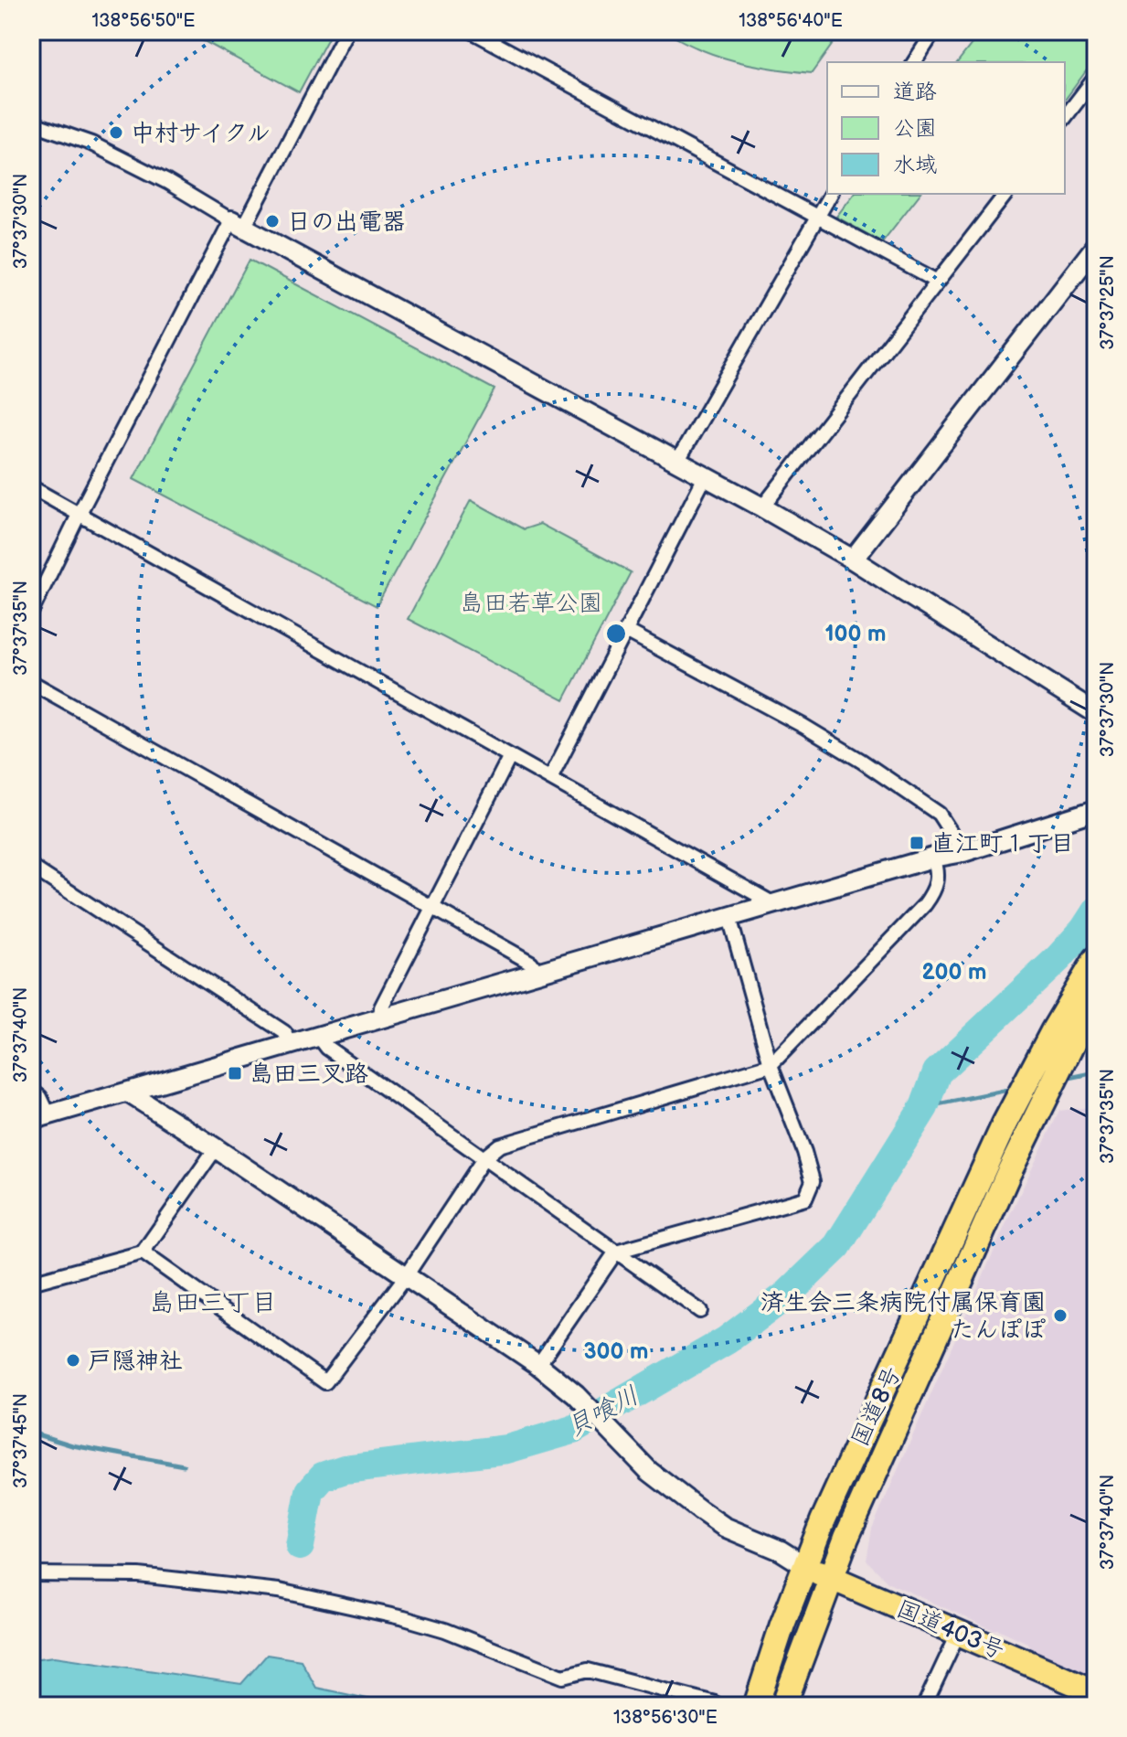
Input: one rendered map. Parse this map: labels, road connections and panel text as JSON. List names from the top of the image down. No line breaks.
{"streets":{"highway":["国道8号","国道403号"]},"crossings":[["国道8号","国道403号"]],"districts":["島田三丁目"],"water":["貝喰川"],"parks":["島田若草公園"],"places":{"other":["中村サイクル","日の出電器","済生会三条病院付属保育園 たんぽぽ","戸隠神社"],"transit":["直江町１丁目","島田三叉路"]},"legend":["道路","公園","水域"],"coordinates":["138°56'50\"E","138°56'40\"E","37°37'30\"N","37°37'25\"N","37°37'35\"N","37°37'40\"N","37°37'45\"N","138°56'30\"E"],"rings":["100 m","200 m","300 m"]}
